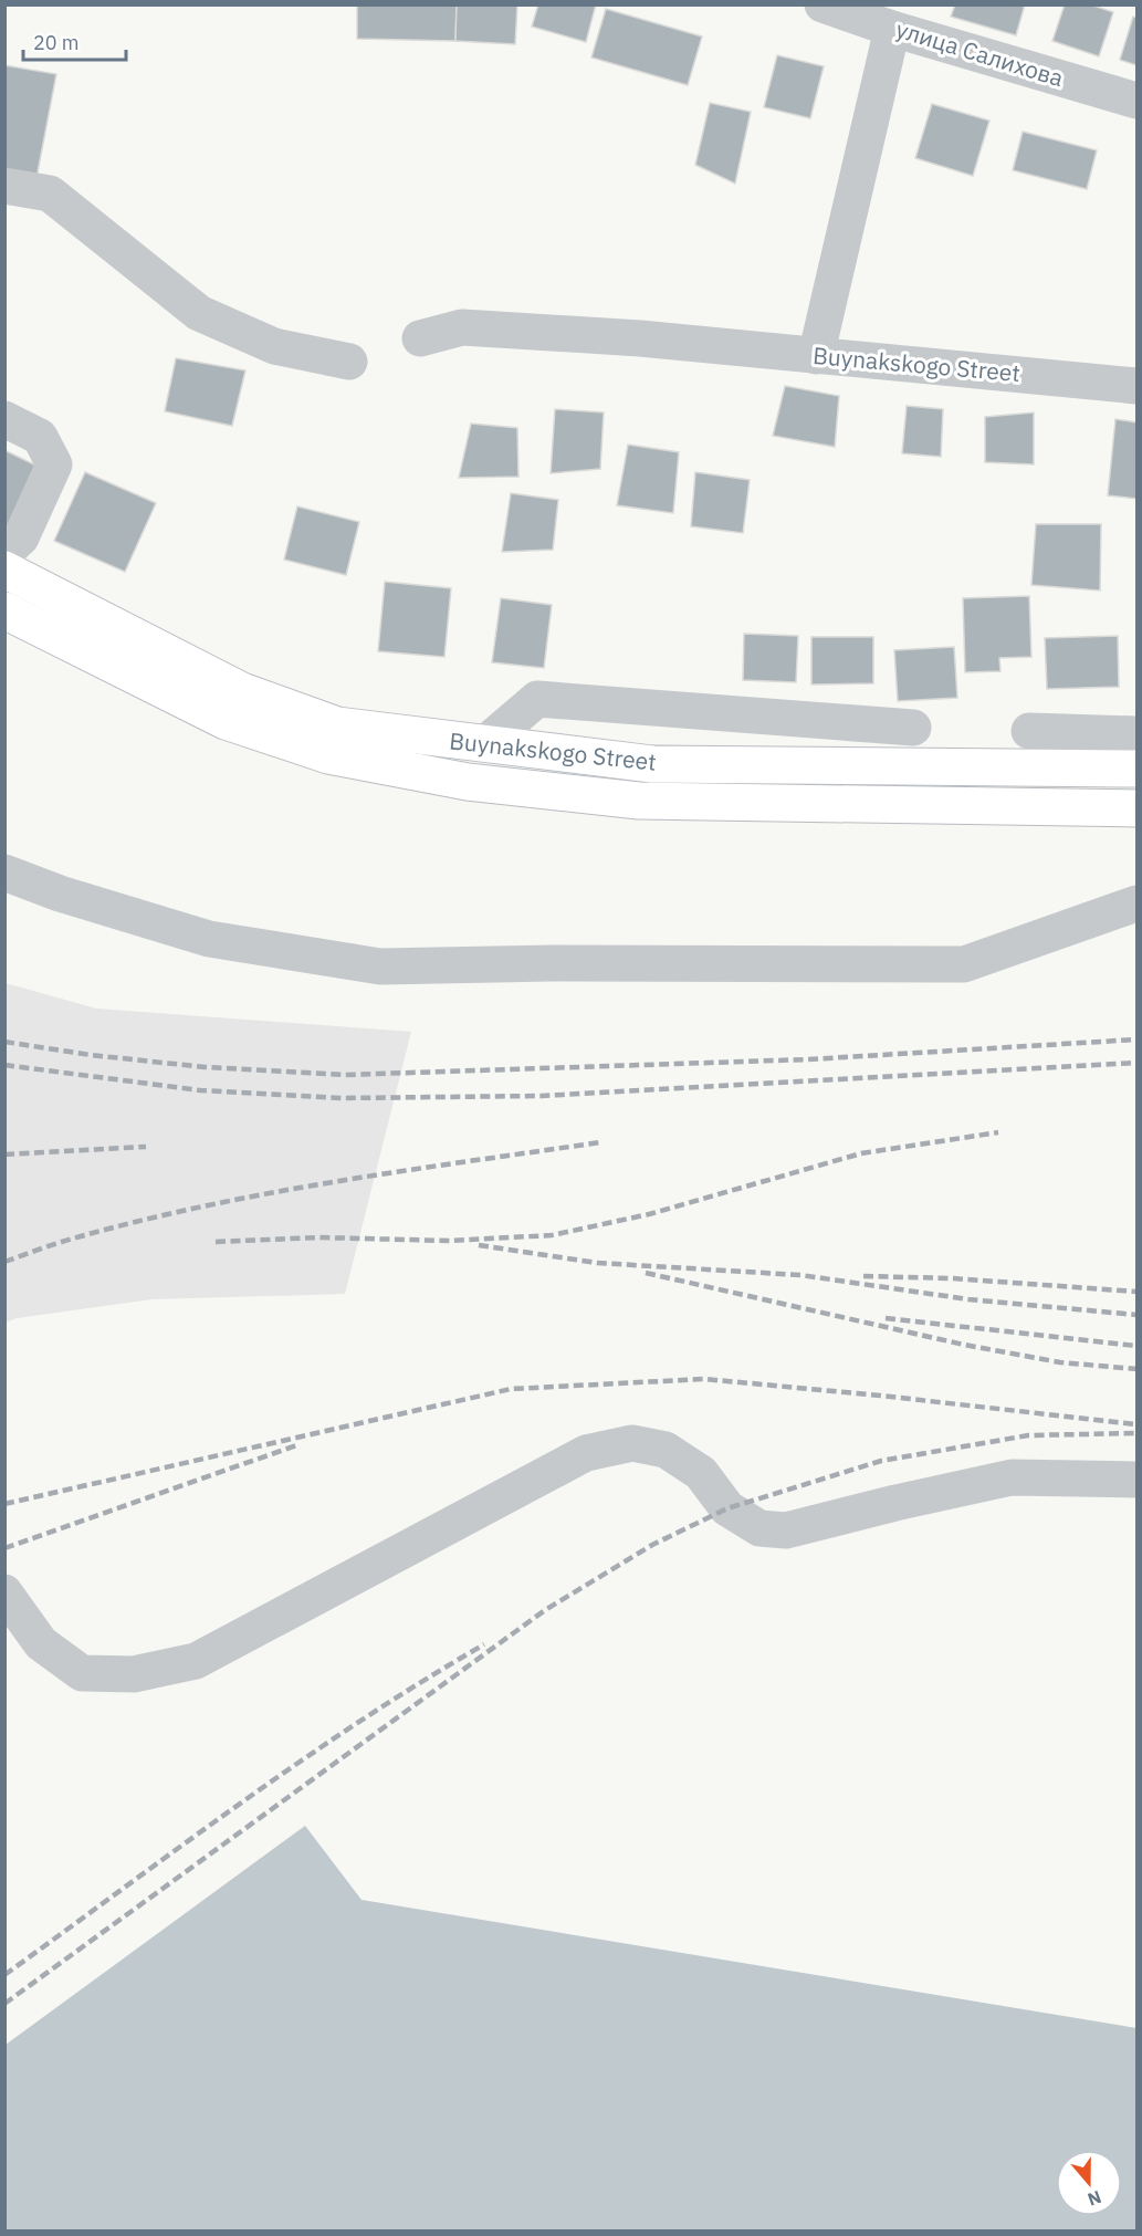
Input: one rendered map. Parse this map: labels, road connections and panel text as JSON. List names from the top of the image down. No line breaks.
{"streets":{"main road":["Buynakskogo Street"],"street":["улица Салихова"]},"scale_bar":"20 m","north":"bottom"}
